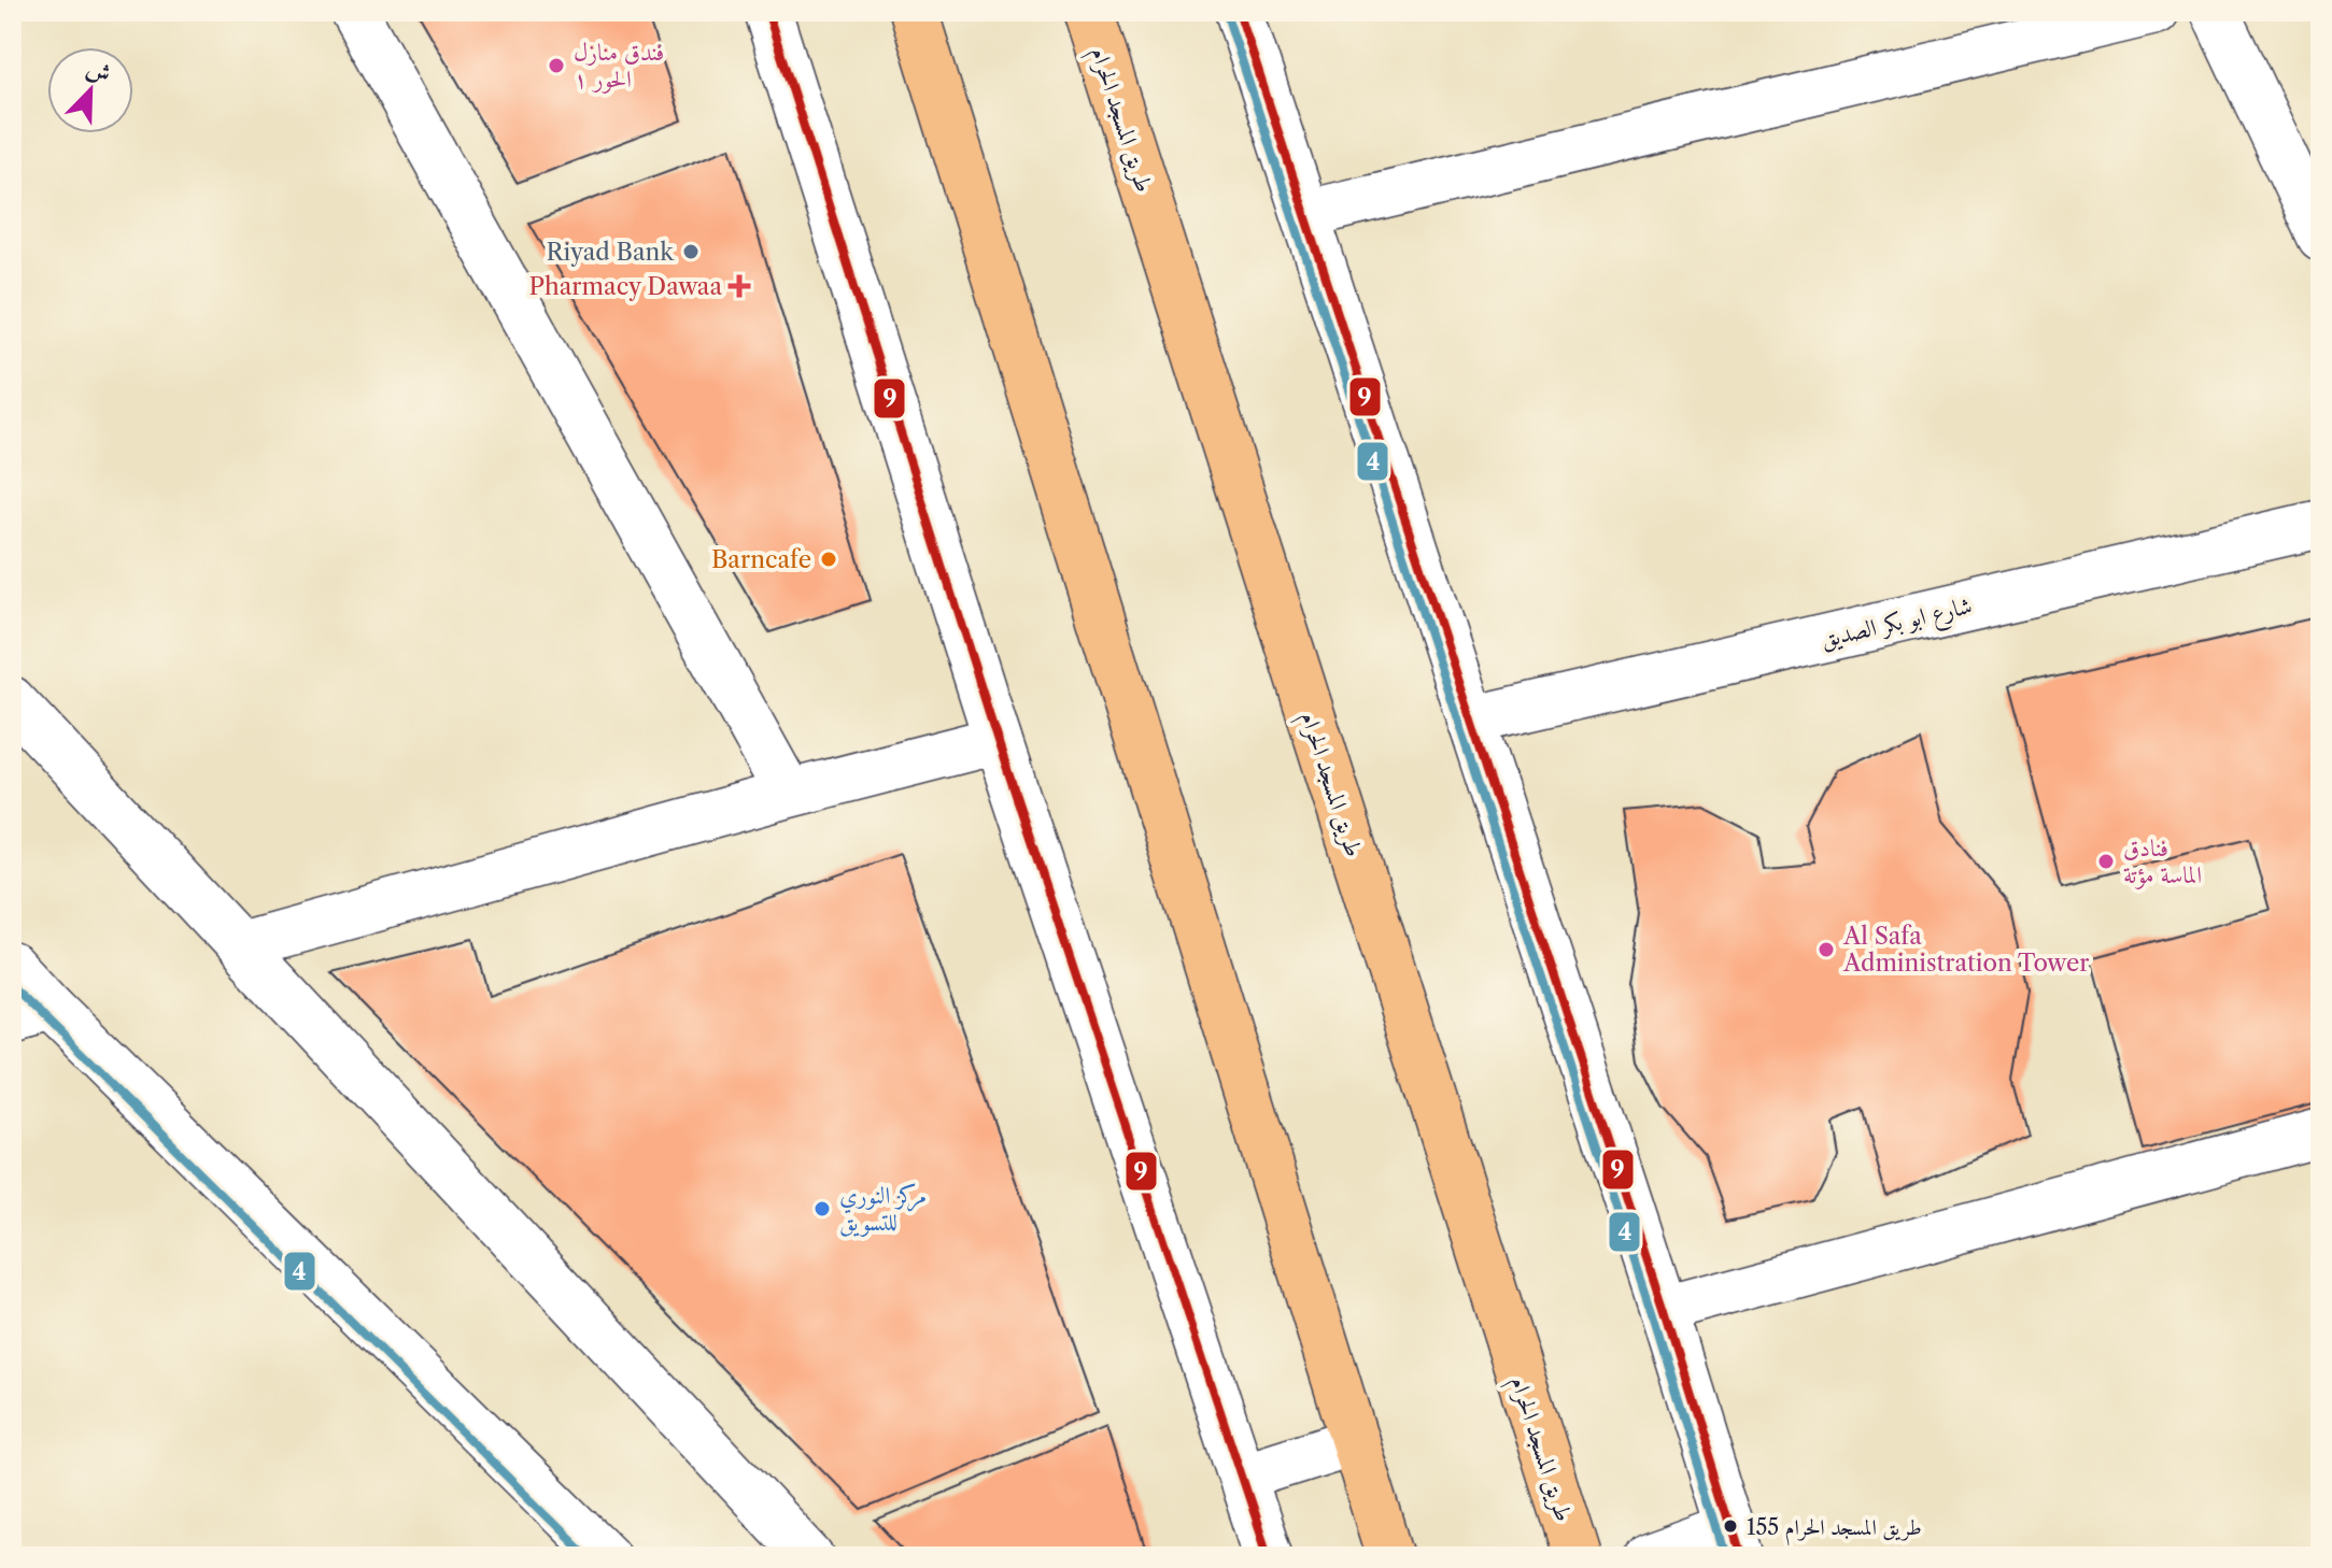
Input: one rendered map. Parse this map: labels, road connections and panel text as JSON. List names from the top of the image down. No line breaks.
{"streets":{"main road":["طريق المسجد الحرام"],"street":["شارع ابو بكر الصديق"]},"places":{"other":["فندق منازل الحور ١","Riyad Bank","Barncafe","فنادق الماسة مؤتة","Al Safa Administration Tower","مركز النوري للتسويق","طريق المسجد الحرام 155"],"health":["Pharmacy Dawaa"]},"lines":["transit line 9","transit line 4"],"north":"top right"}
